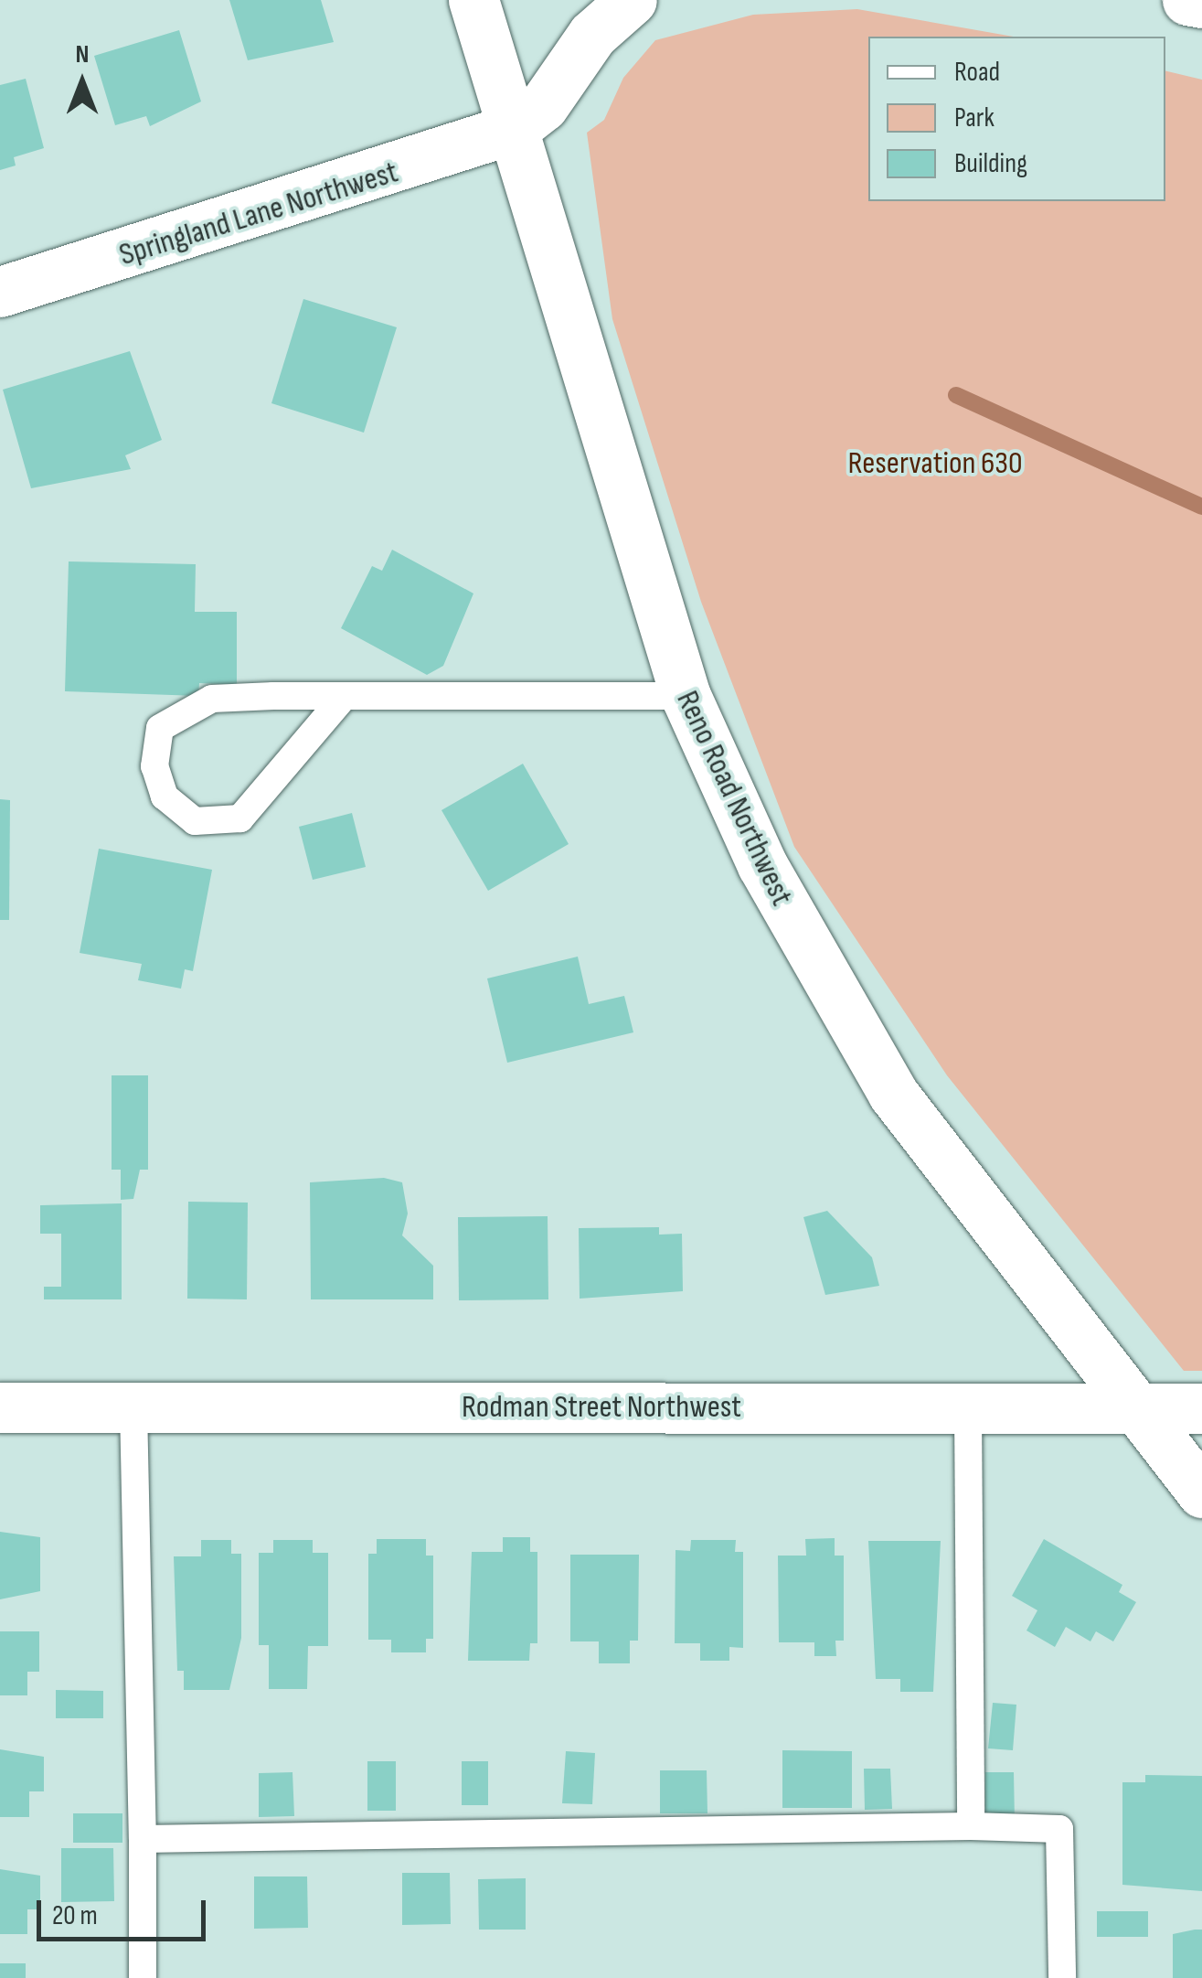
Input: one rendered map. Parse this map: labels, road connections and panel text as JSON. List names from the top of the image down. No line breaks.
{"streets":{"main road":["Springland Lane Northwest","Reno Road Northwest","Rodman Street Northwest"]},"crossings":[["Springland Lane Northwest","Reno Road Northwest"],["Reno Road Northwest","Rodman Street Northwest"]],"parks":["Reservation 630"],"legend":["Road","Park","Building"],"scale_bar":"20 m","north":"top"}
